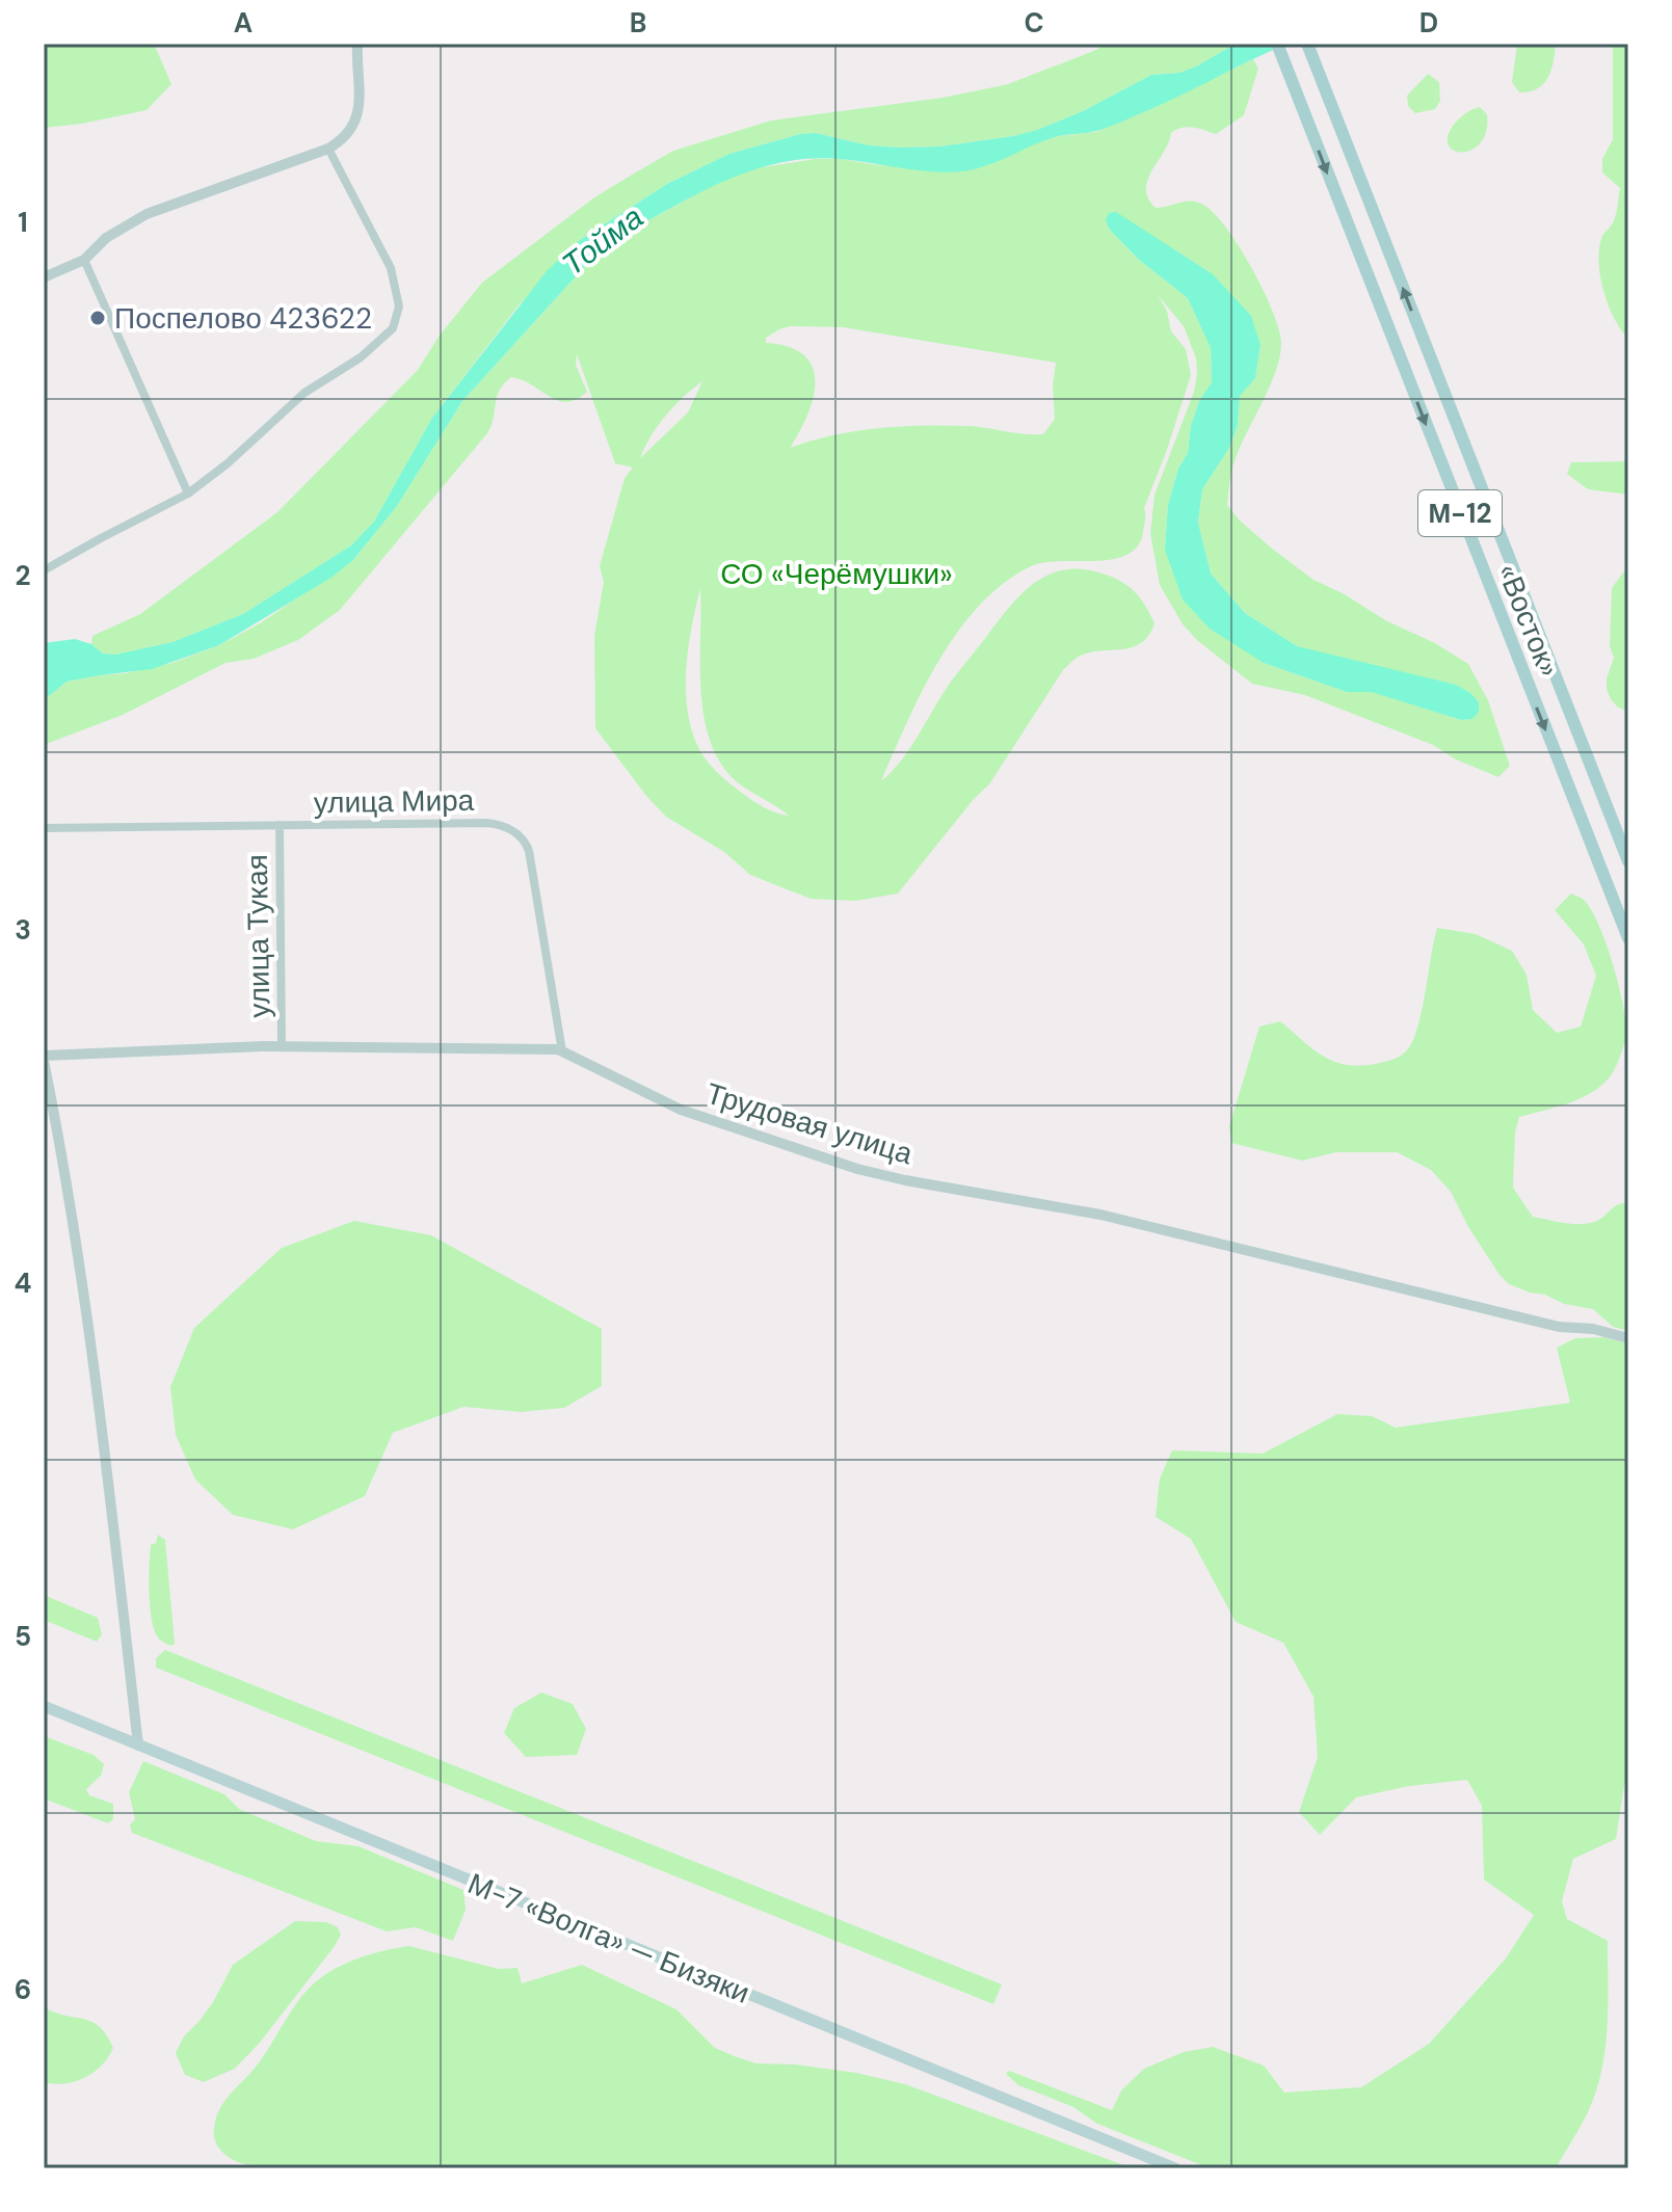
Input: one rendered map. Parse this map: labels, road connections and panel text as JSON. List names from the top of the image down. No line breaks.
{"streets":{"main road":["М-12","«Восток»","М-7 «Волга» — Бизяки"],"street":["улица Мира","улица Тукая","Трудовая улица"]},"crossings":[["улица Мира","улица Тукая"],["улица Мира","Трудовая улица"],["улица Тукая","Трудовая улица"]],"water":["Тойма"],"parks":["СО «Черёмушки»"],"places":["Поспелово 423622"],"grid":{"columns":["A","B","C","D"],"rows":["1","2","3","4","5","6"]}}
